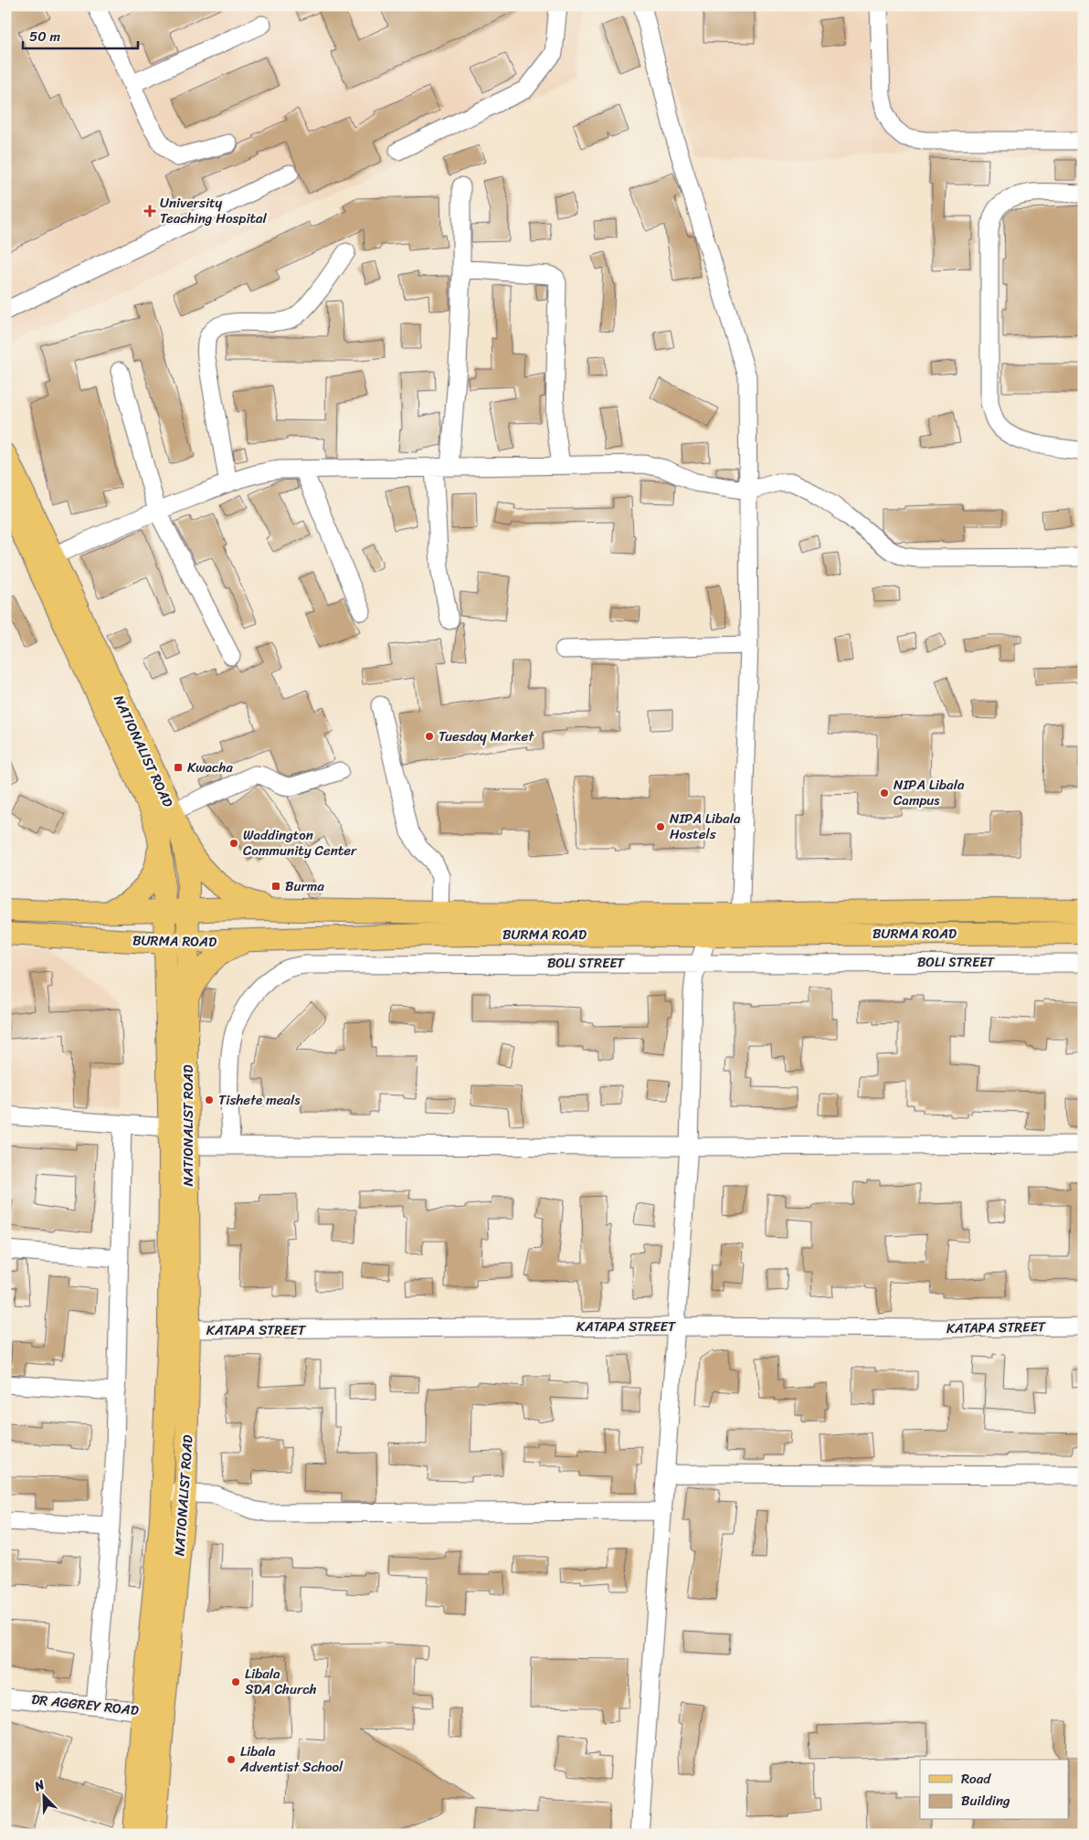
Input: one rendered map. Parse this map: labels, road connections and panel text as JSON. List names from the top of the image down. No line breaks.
{"streets":{"main road":["NATIONALIST ROAD","BURMA ROAD"],"street":["BOLI STREET","KATAPA STREET","DR AGGREY ROAD"]},"crossings":[["NATIONALIST ROAD","BURMA ROAD"],["NATIONALIST ROAD","KATAPA STREET"],["NATIONALIST ROAD","DR AGGREY ROAD"]],"places":{"health":["University Teaching Hospital"],"other":["Tuesday Market","NIPA Libala Campus","NIPA Libala Hostels","Waddington Community Center","Tishete meals","Libala SDA Church","Libala Adventist School"],"transit":["Kwacha","Burma"]},"legend":["Road","Building"],"scale_bar":"50 m","north":"top left"}
